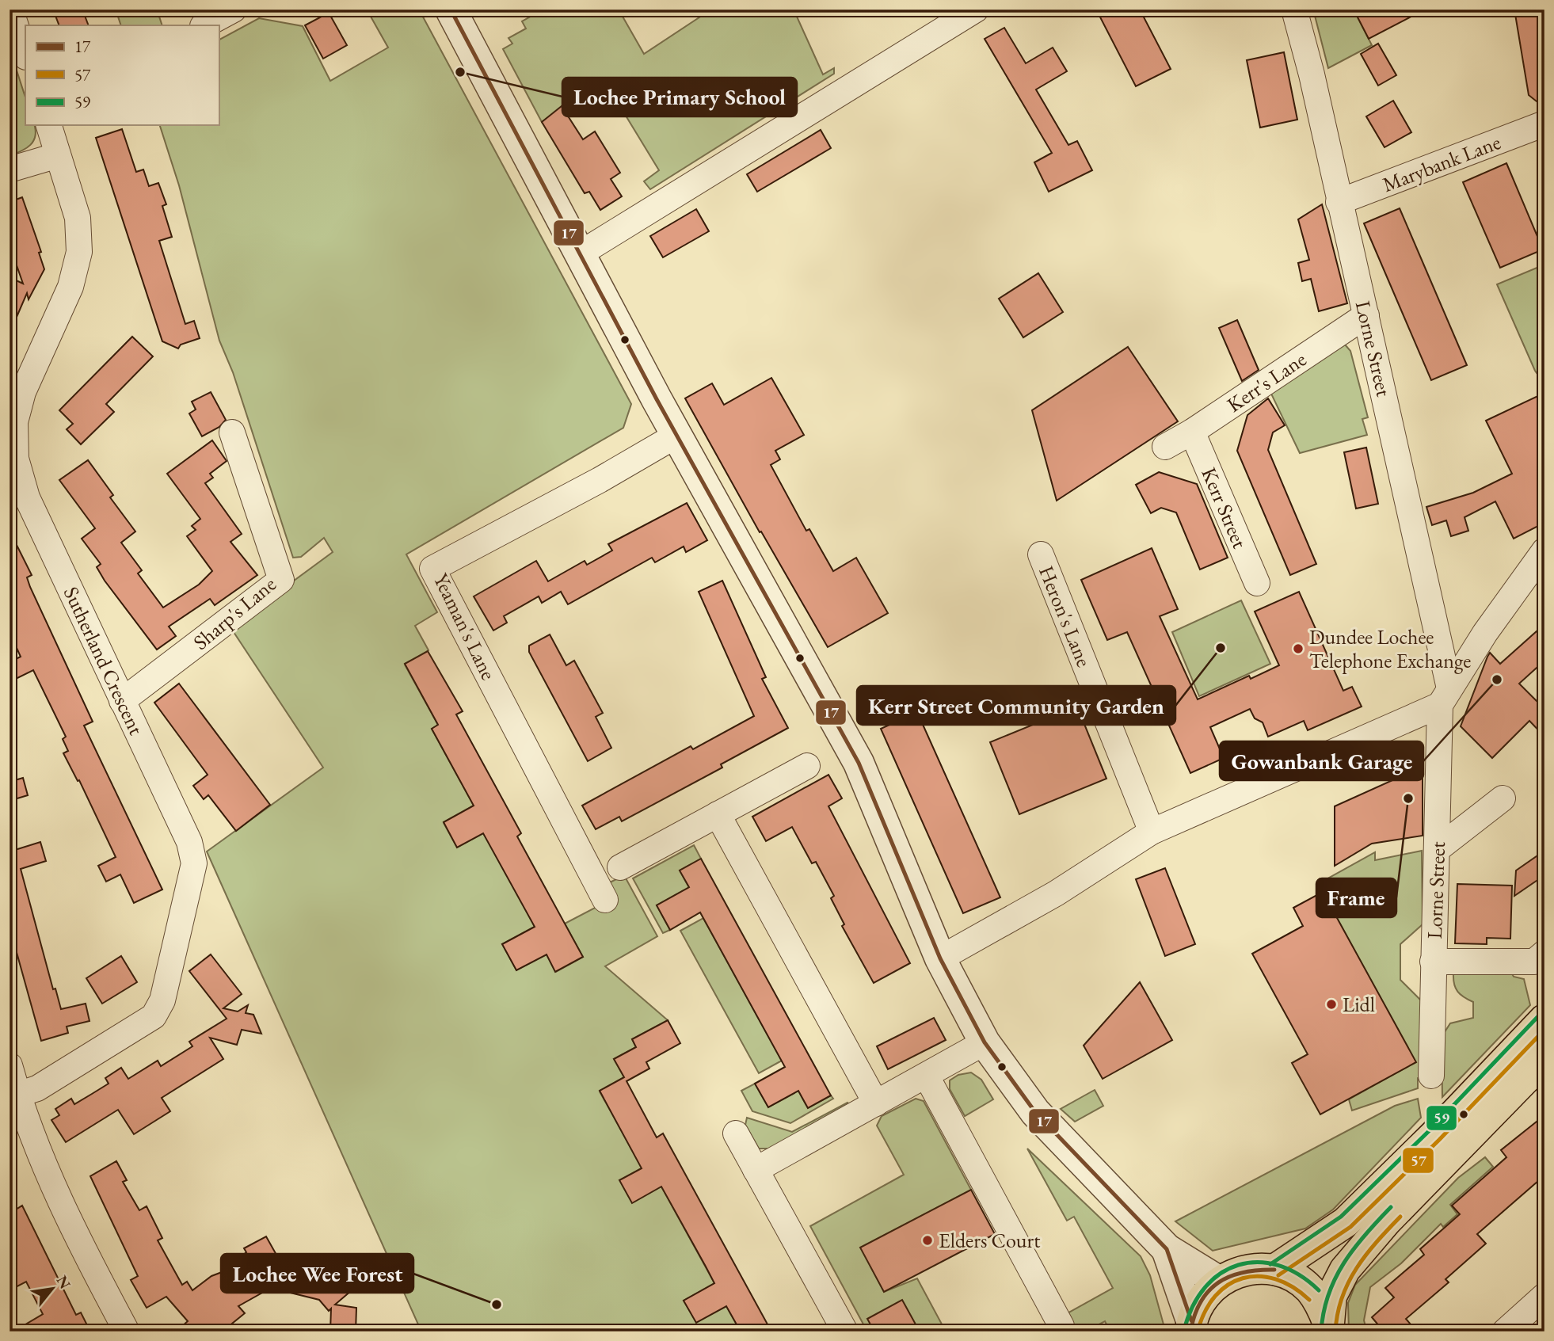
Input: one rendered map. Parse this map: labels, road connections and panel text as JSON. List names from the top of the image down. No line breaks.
{"streets":{"street":["Marybank Lane","Lorne Street","Kerr's Lane","Kerr Street","Sharp's Lane","Heron's Lane","Yeaman's Lane","Sutherland Crescent"]},"crossings":[["Marybank Lane","Lorne Street"],["Lorne Street","Kerr's Lane"],["Kerr's Lane","Kerr Street"],["Sharp's Lane","Sutherland Crescent"]],"places":["Lochee Primary School","Kerr Street Community Garden","Dundee Lochee Telephone Exchange","Gowanbank Garage","Frame","Lidl","Elders Court","Lochee Wee Forest"],"lines":["transit line 17","transit line 59","transit line 57"],"legend":["17","57","59"],"north":"top right"}
